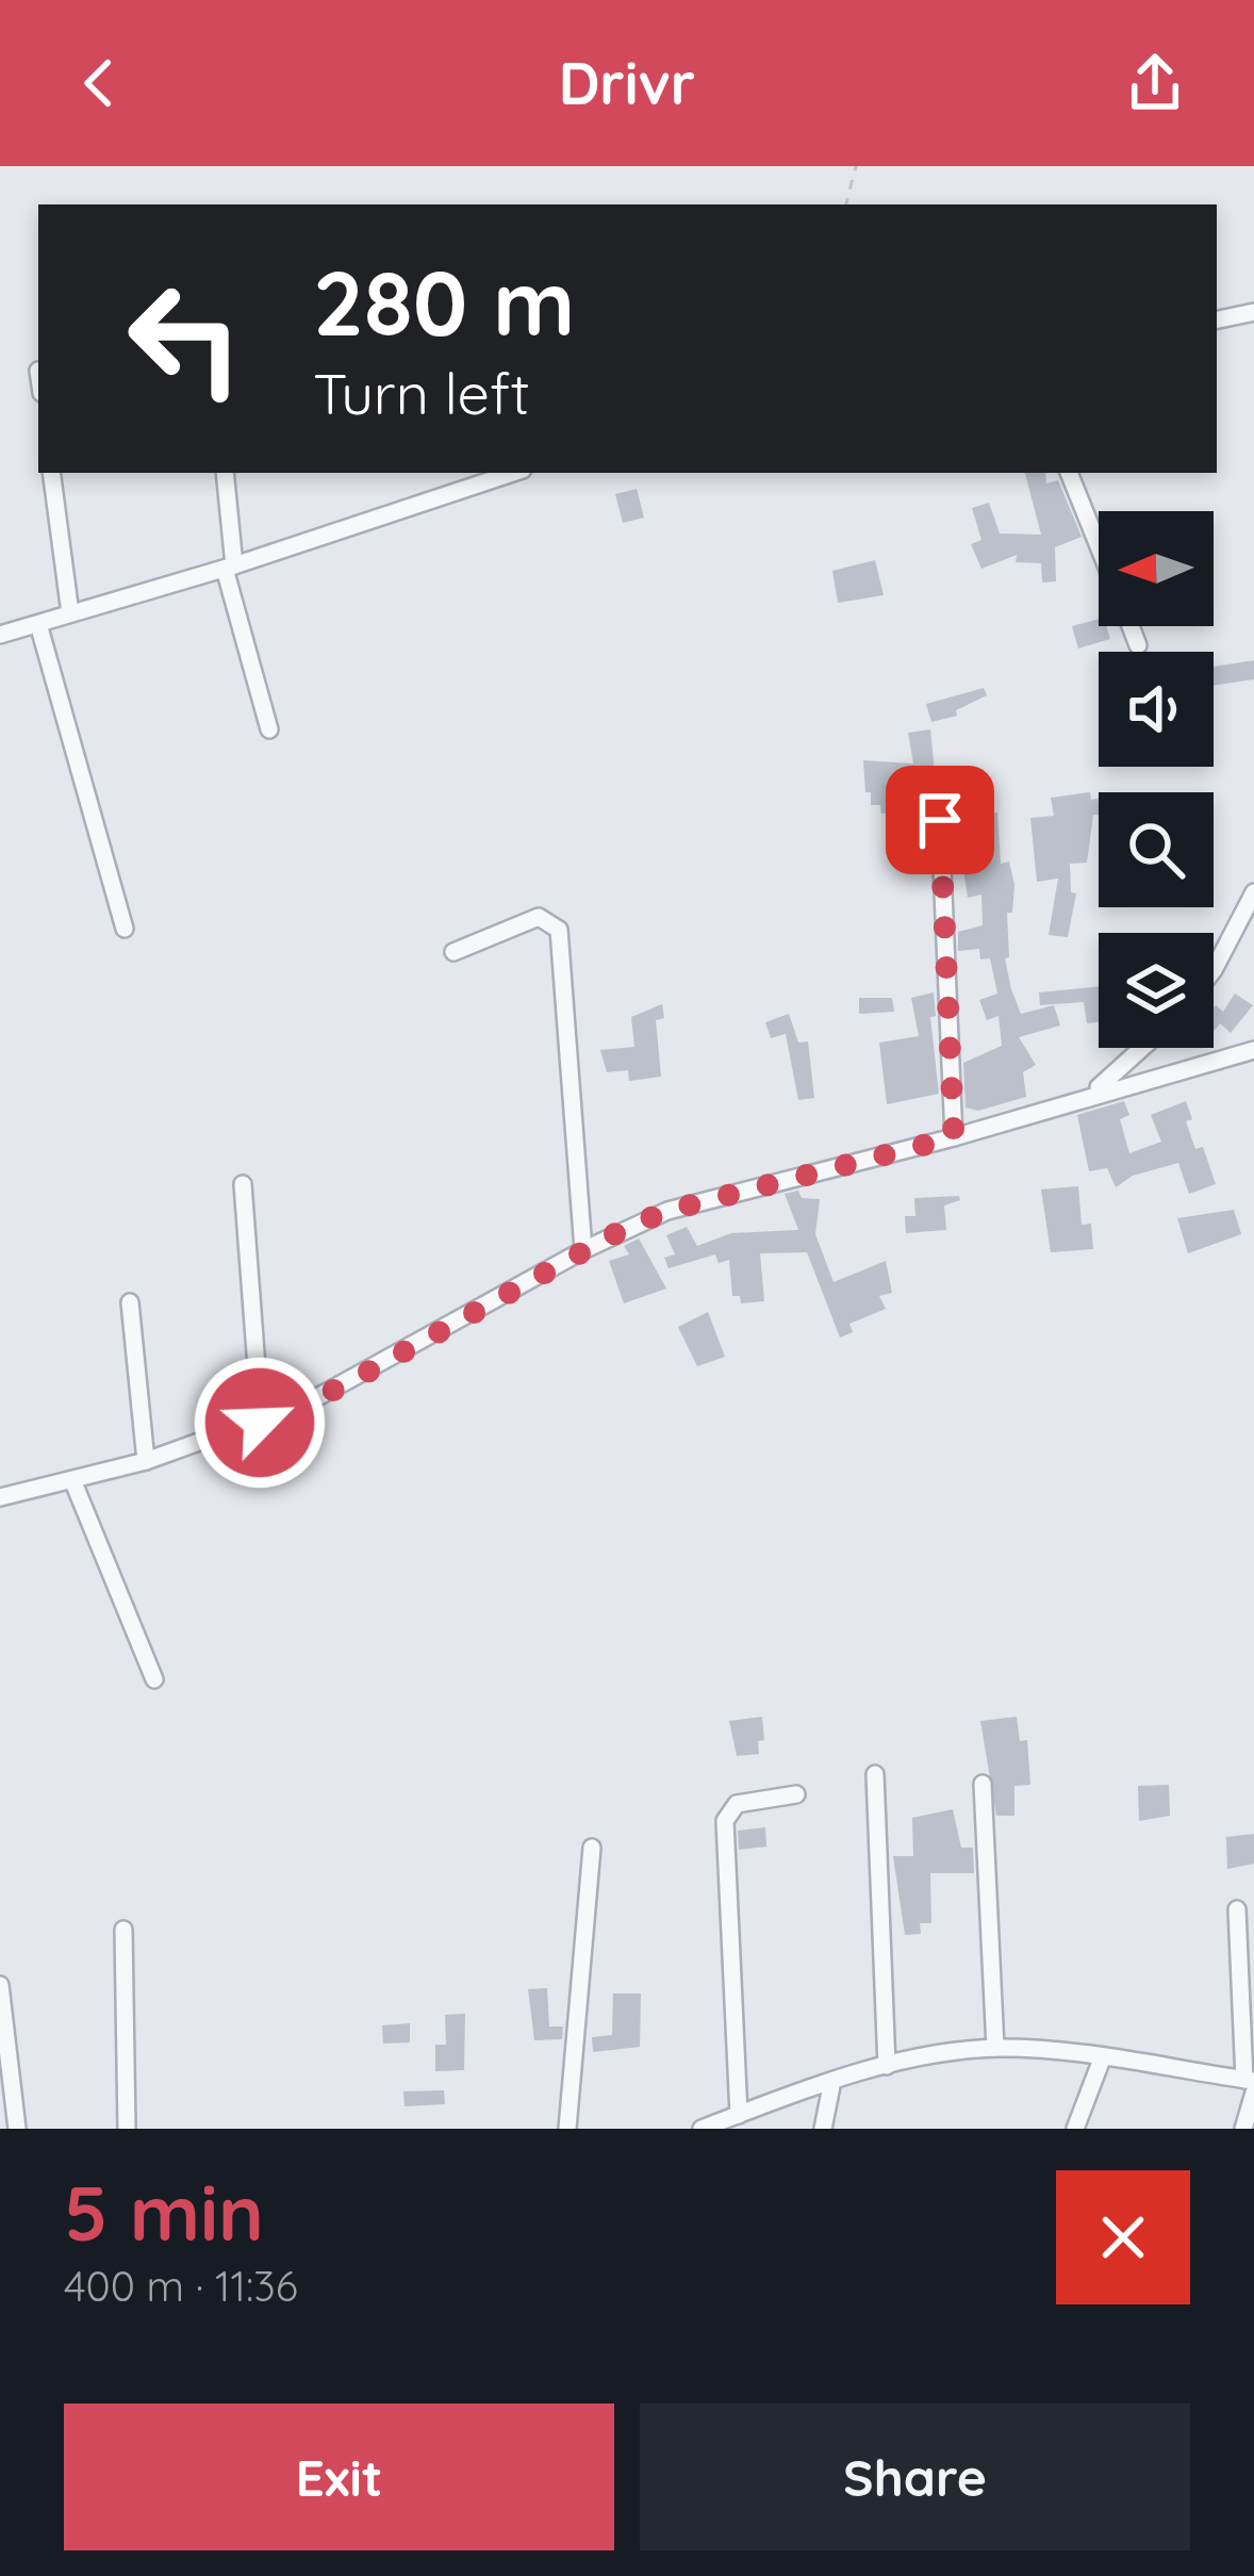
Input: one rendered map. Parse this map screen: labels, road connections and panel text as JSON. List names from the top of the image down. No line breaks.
{"north":"left","page":{"header":"Drivr","turn":["280 m","Turn left"],"heading":["5 min","400 m · 11:36"],"buttons":["Exit","Share"]}}
